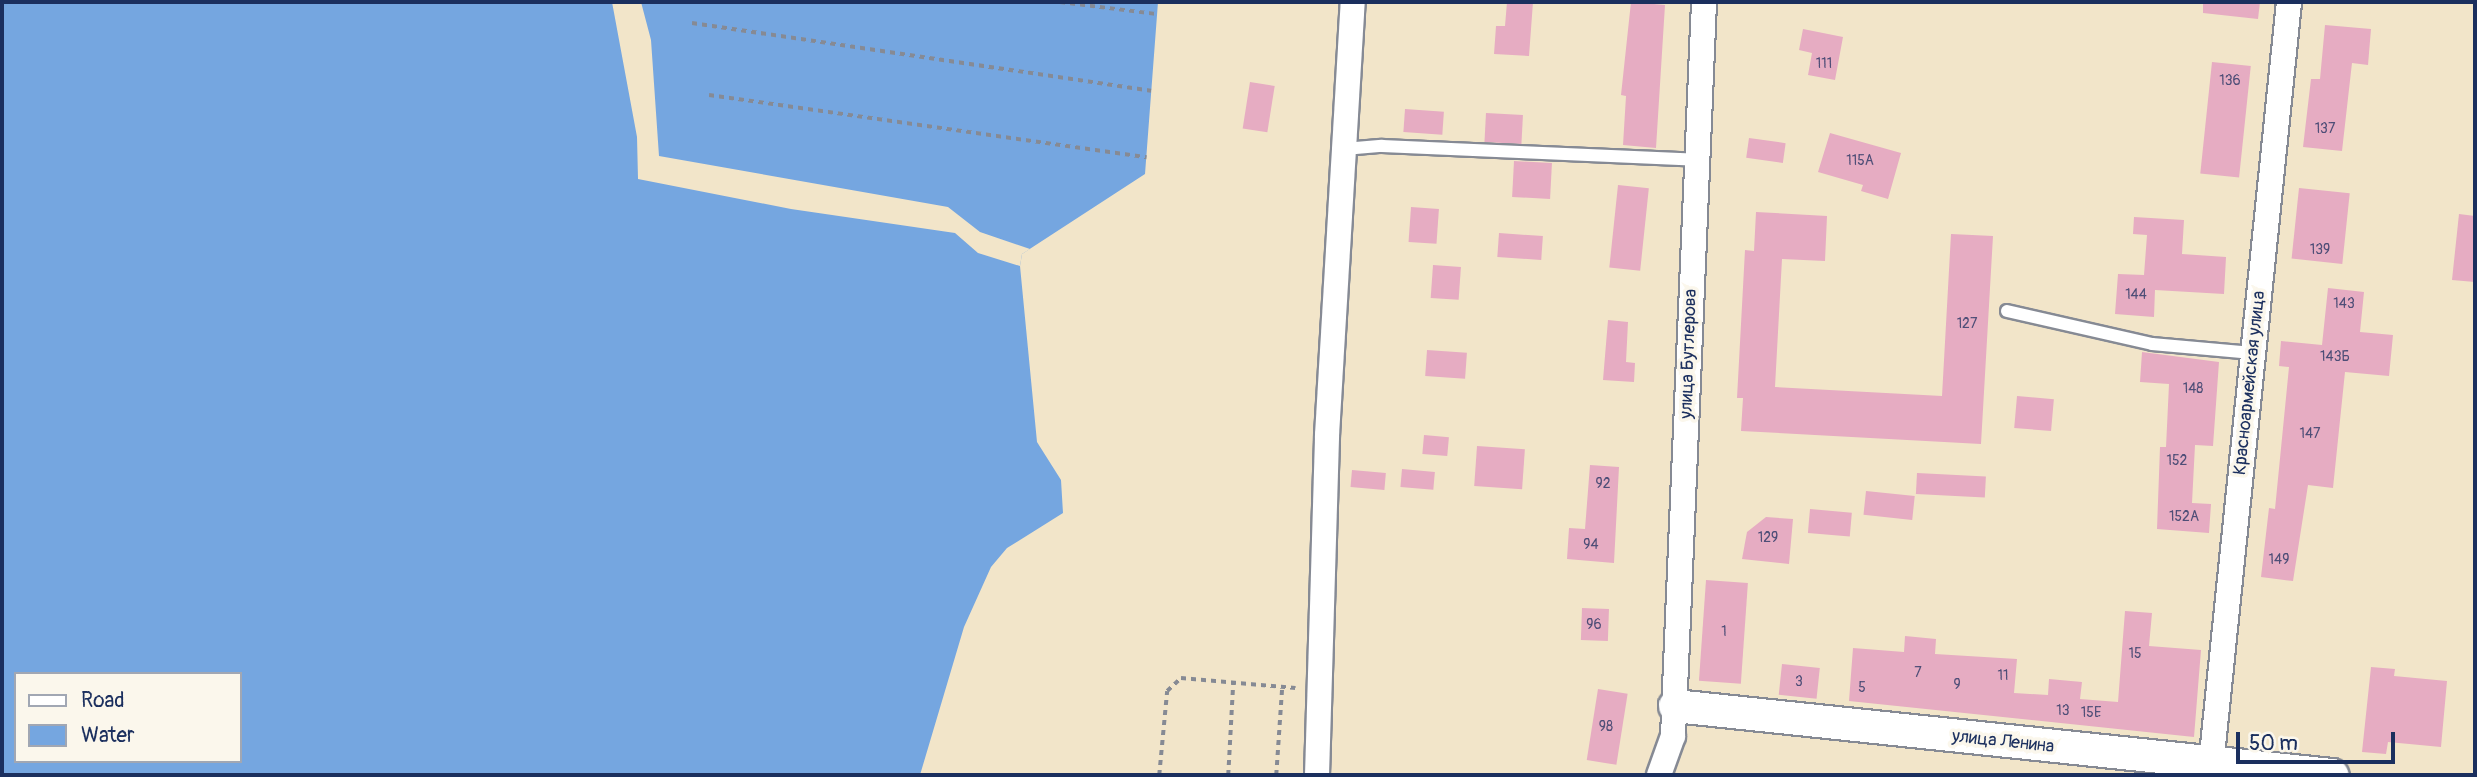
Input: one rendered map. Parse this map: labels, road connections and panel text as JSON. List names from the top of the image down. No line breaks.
{"streets":{"street":["улица Бутлерова","Красноармейская улица","улица Ленина"]},"crossings":[["улица Бутлерова","улица Ленина"],["Красноармейская улица","улица Ленина"]],"house_numbers":["111","136","137","115А","139","144","143","127","143Б","148","147","152","92","152А","129","94","149","96","1","15","7","11","3","9","5","13","15Е","98"],"legend":["Road","Water"],"scale_bar":"50 m"}
